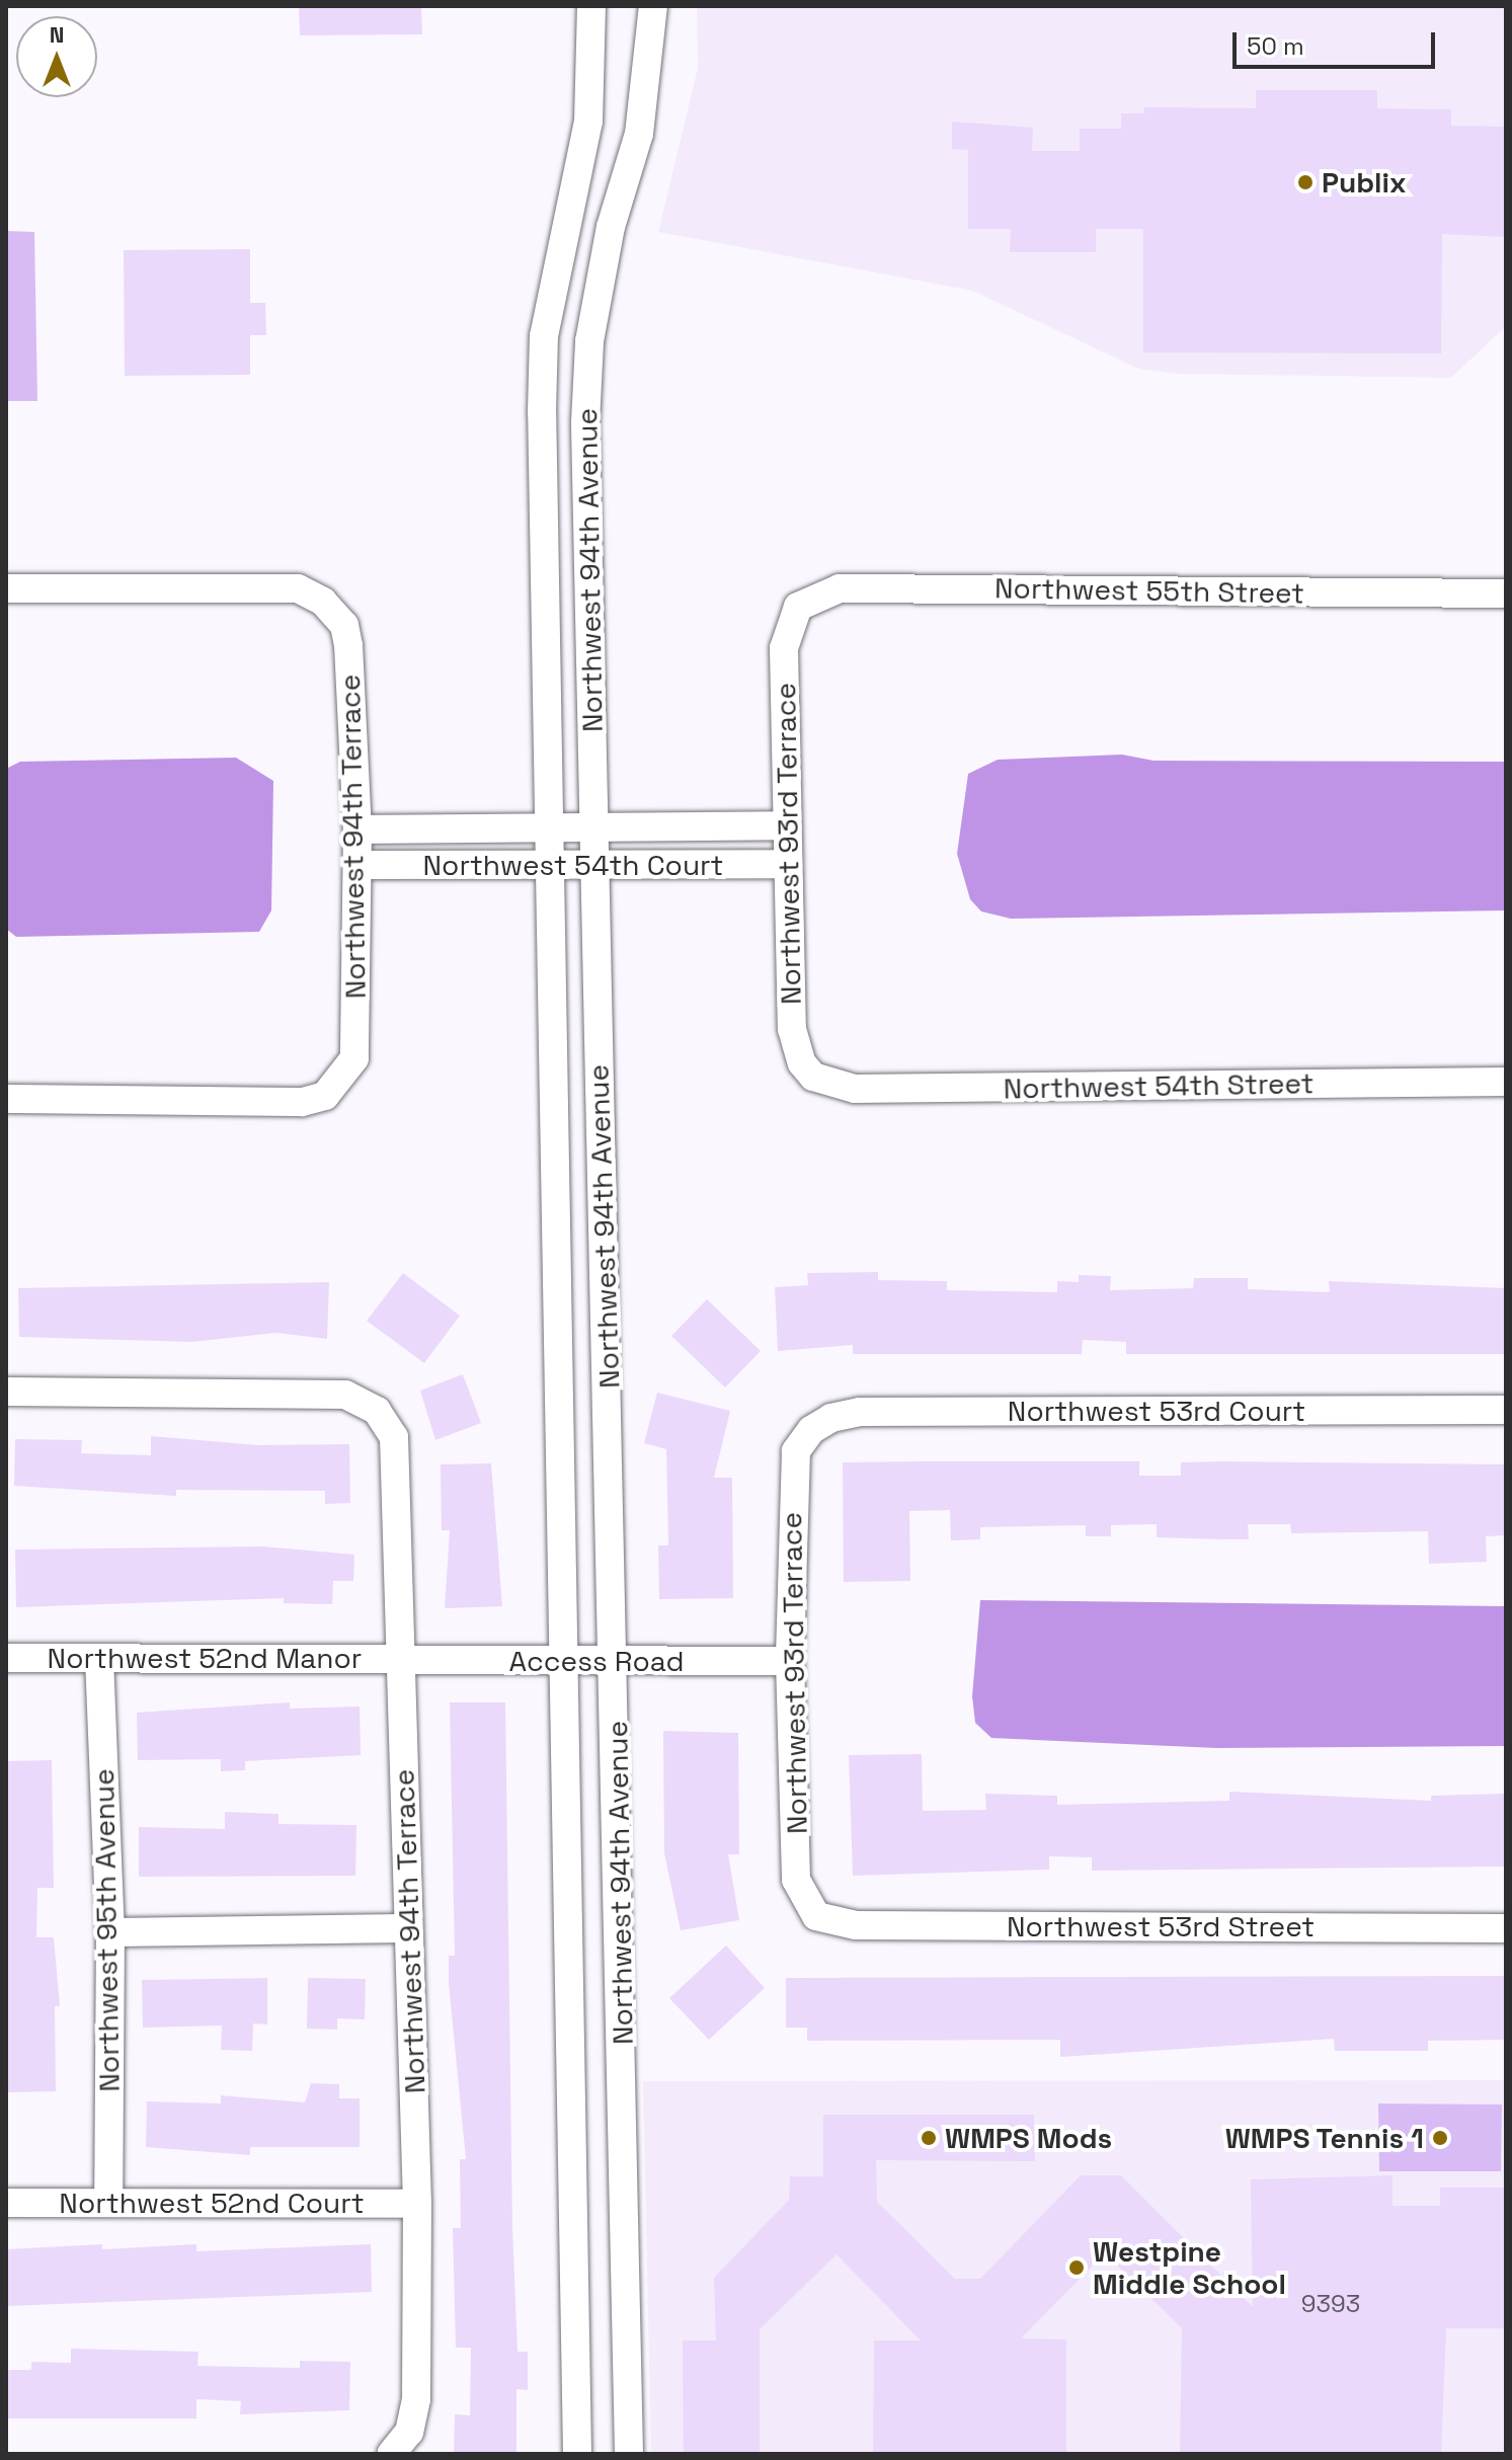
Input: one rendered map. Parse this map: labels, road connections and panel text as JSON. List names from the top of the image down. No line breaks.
{"streets":{"street":["Northwest 94th Avenue","Northwest 55th Street","Northwest 94th Terrace","Northwest 93rd Terrace","Northwest 54th Court","Northwest 54th Street","Northwest 53rd Court","Northwest 52nd Manor","Access Road","Northwest 53rd Street","Northwest 95th Avenue","Northwest 52nd Court"]},"crossings":[["Northwest 94th Avenue","Northwest 54th Court"],["Northwest 94th Avenue","Access Road"],["Northwest 55th Street","Northwest 93rd Terrace"],["Northwest 94th Terrace","Northwest 54th Court"],["Northwest 94th Terrace","Northwest 52nd Manor"],["Northwest 94th Terrace","Access Road"],["Northwest 94th Terrace","Northwest 52nd Court"],["Northwest 93rd Terrace","Northwest 54th Court"],["Northwest 93rd Terrace","Northwest 54th Street"],["Northwest 93rd Terrace","Northwest 53rd Court"],["Northwest 93rd Terrace","Access Road"],["Northwest 93rd Terrace","Northwest 53rd Street"],["Northwest 52nd Manor","Access Road"],["Northwest 52nd Manor","Northwest 95th Avenue"],["Northwest 95th Avenue","Northwest 52nd Court"]],"places":["Publix","WMPS Mods","WMPS Tennis 1","Westpine Middle School"],"house_numbers":["9393"],"scale_bar":"50 m","north":"top"}
